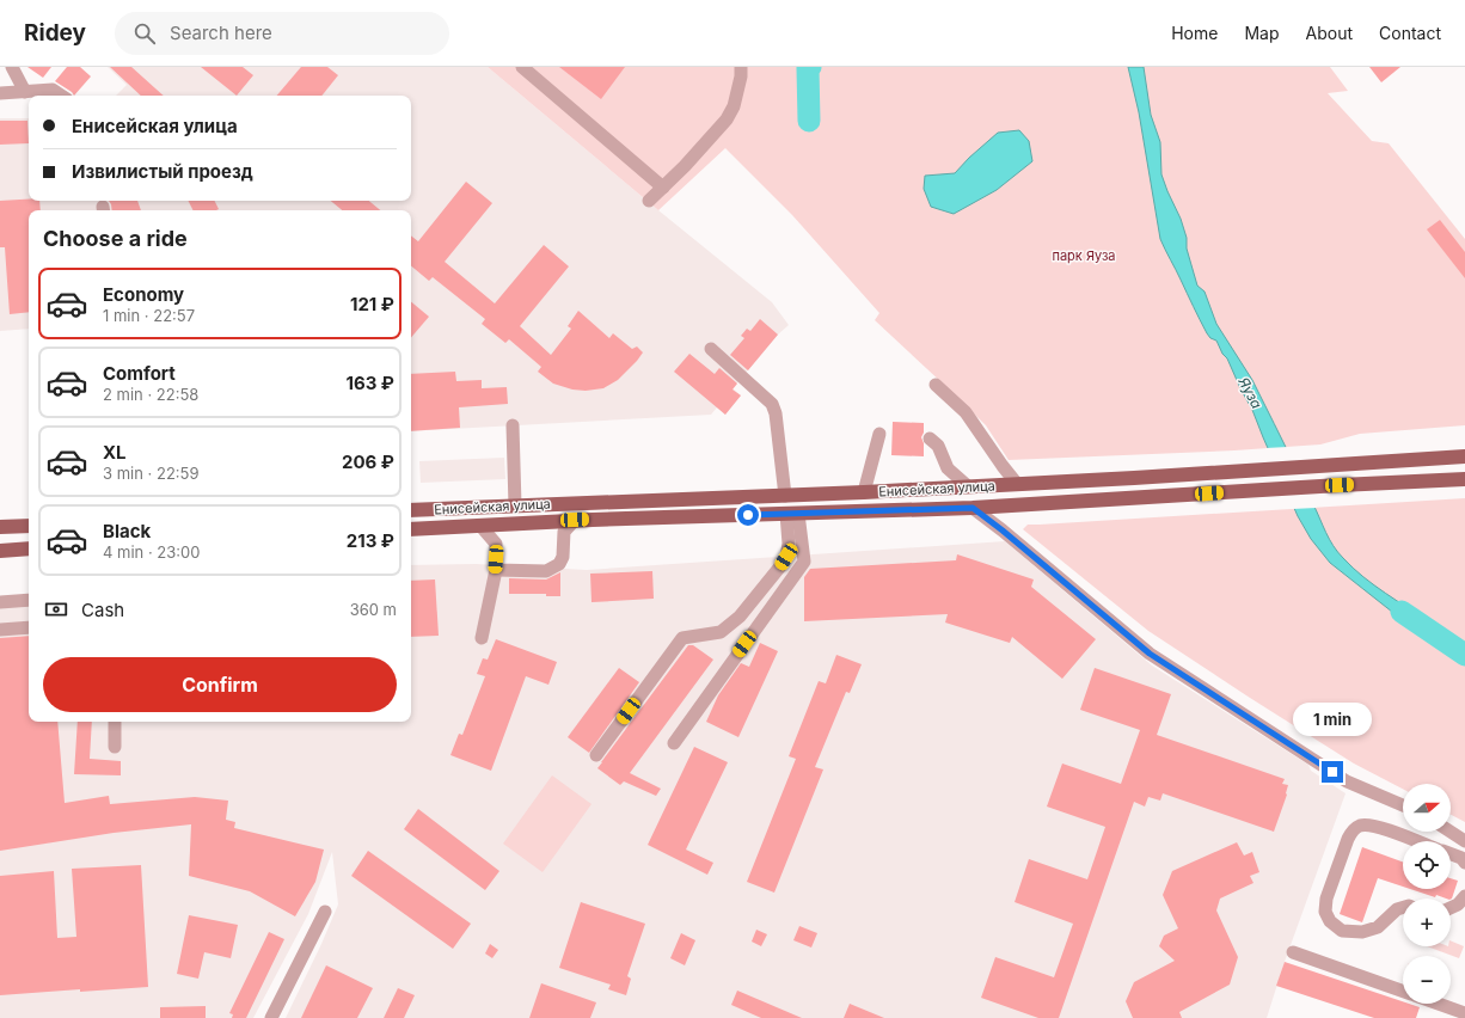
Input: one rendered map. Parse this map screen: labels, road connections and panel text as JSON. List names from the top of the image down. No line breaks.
{"streets":{"main road":["Енисейская улица"]},"water":["Яуза"],"parks":["парк Яуза"],"north":"right","page":{"header":"Ridey","search":"Search here","nav":["Home","Map","About","Contact"],"banner":["Енисейская улица","Извилистый проезд"],"heading":"Choose a ride","list":[{"name":"Economy","note":"1 min · 22:57","value":"121 ₽"},{"name":"Comfort","note":"2 min · 22:58","value":"163 ₽"},{"name":"XL","note":"3 min · 22:59","value":"206 ₽"},{"name":"Black","note":"4 min · 23:00","value":"213 ₽"}],"pay":["Cash","360 m"],"buttons":"Confirm","bubble":"1 min","map_buttons":["+","−"]}}
